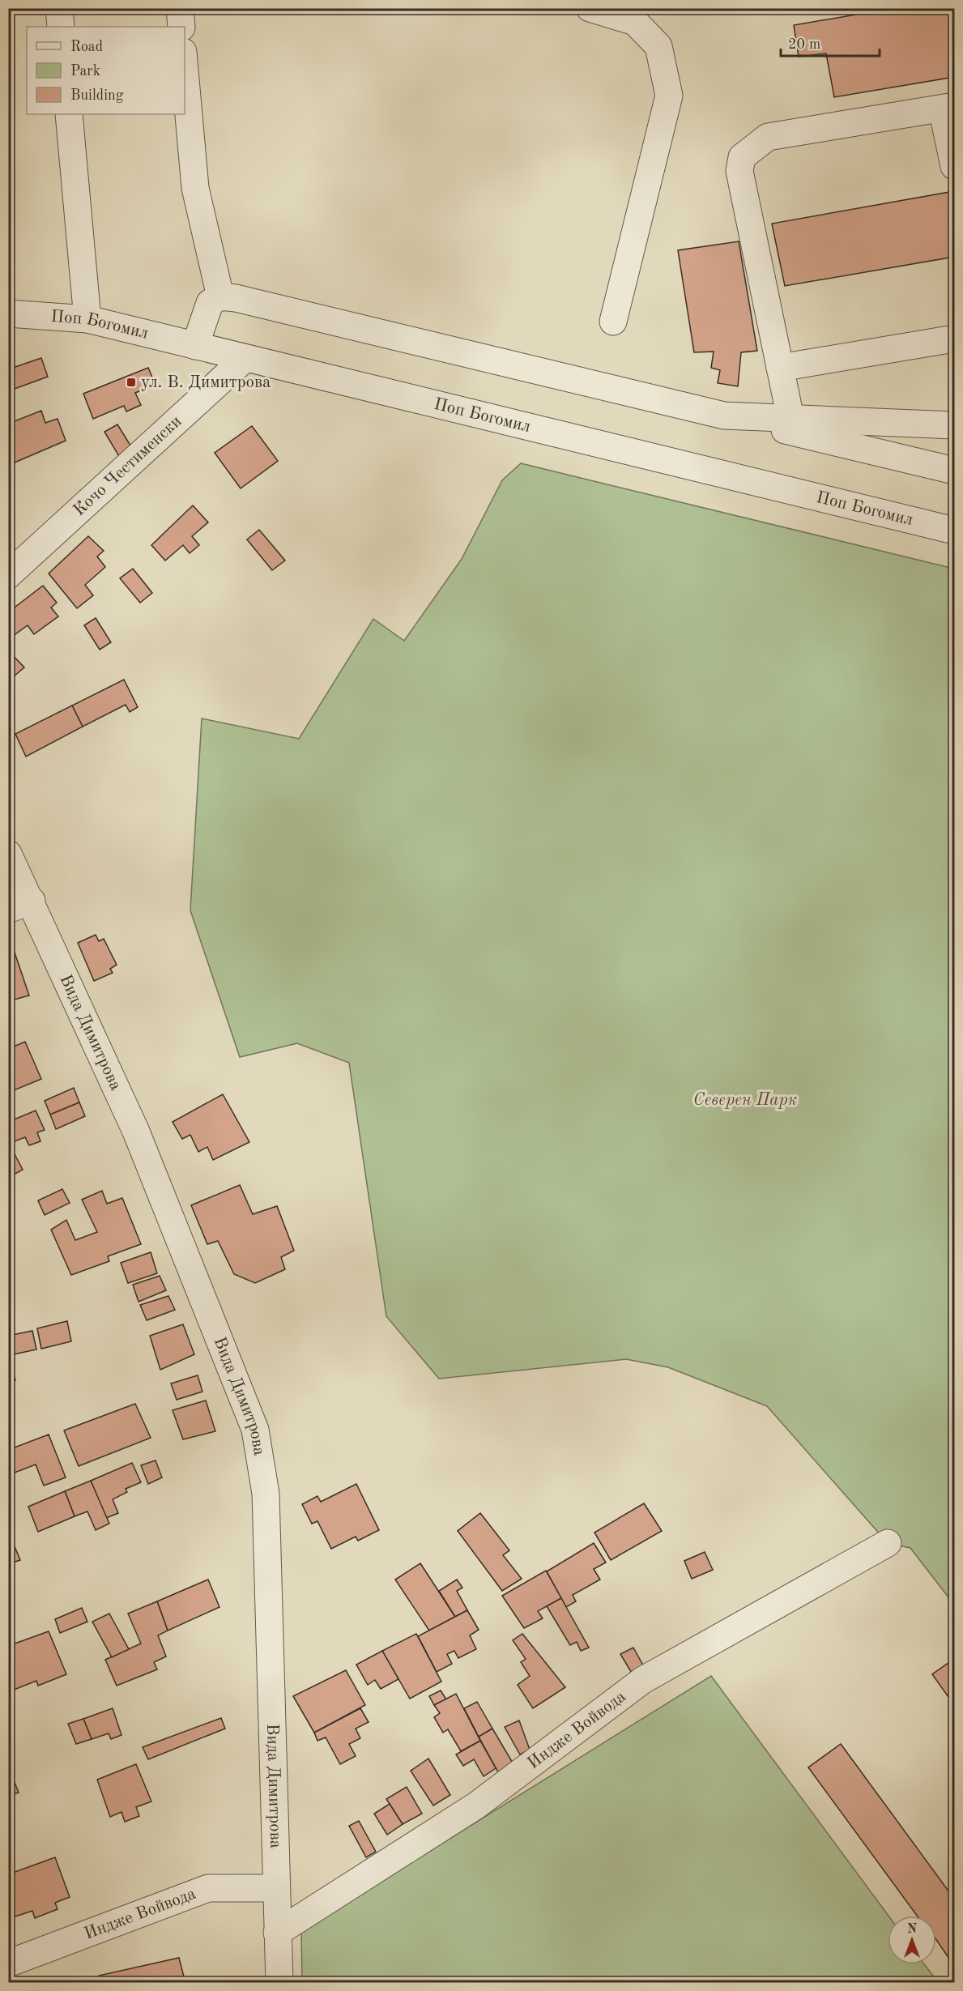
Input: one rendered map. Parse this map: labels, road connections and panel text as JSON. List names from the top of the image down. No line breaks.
{"streets":{"street":["Поп Богомил","Кочо Честименски","Вида Димитрова","Индже Войвода"]},"crossings":[["Поп Богомил","Кочо Честименски"],["Вида Димитрова","Индже Войвода"]],"parks":["Северен Парк"],"places":{"transit":["ул. В. Димитрова"]},"legend":["Road","Park","Building"],"scale_bar":"20 m","north":"top"}
